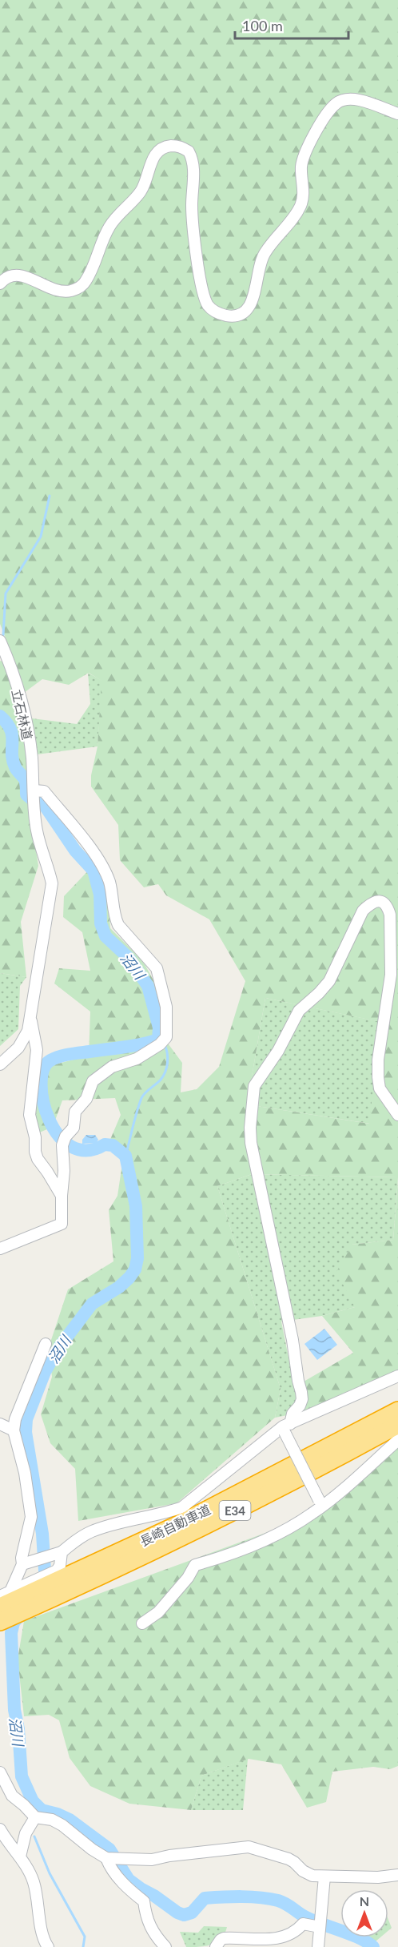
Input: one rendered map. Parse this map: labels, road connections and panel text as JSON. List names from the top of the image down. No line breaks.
{"streets":{"highway":["E34","長崎自動車道"],"street":["立石林道"]},"water":["沼川"],"scale_bar":"100 m","north":"top"}
